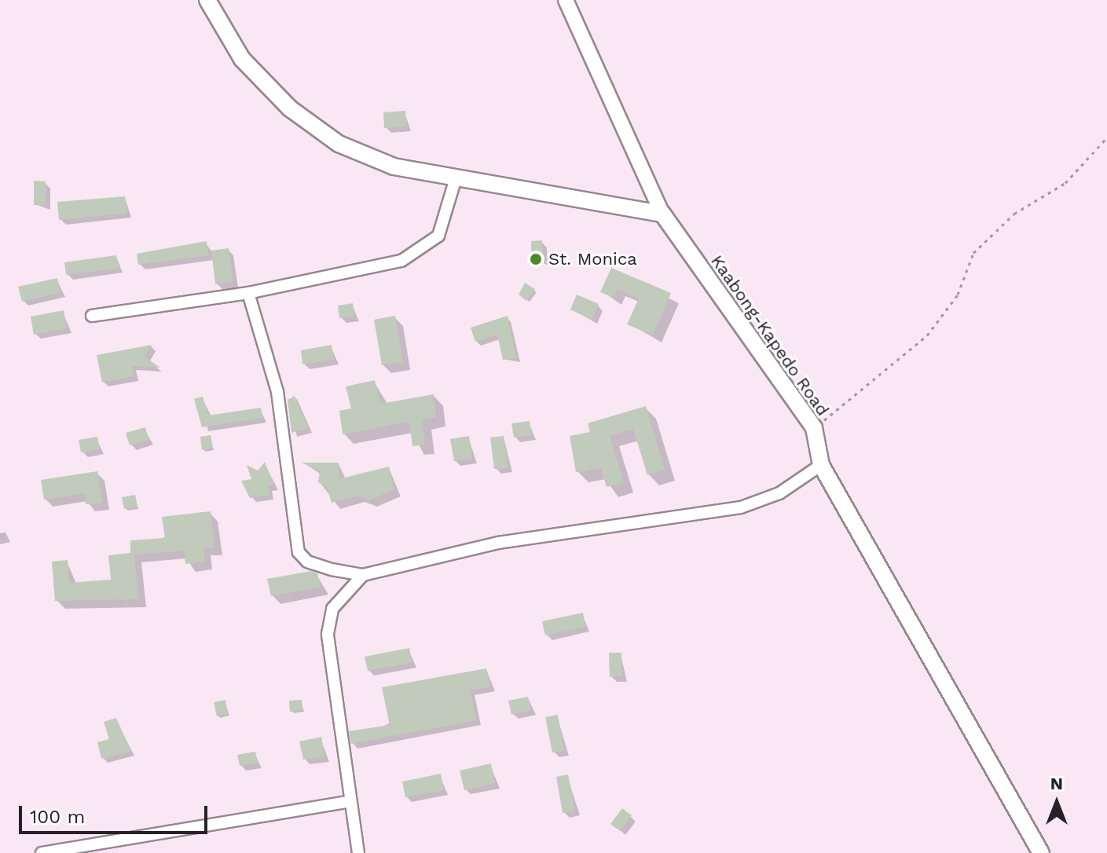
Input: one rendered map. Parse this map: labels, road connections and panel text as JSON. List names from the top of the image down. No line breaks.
{"streets":{"main road":["Kaabong-Kapedo Road"]},"places":["St. Monica"],"scale_bar":"100 m","north":"top"}
